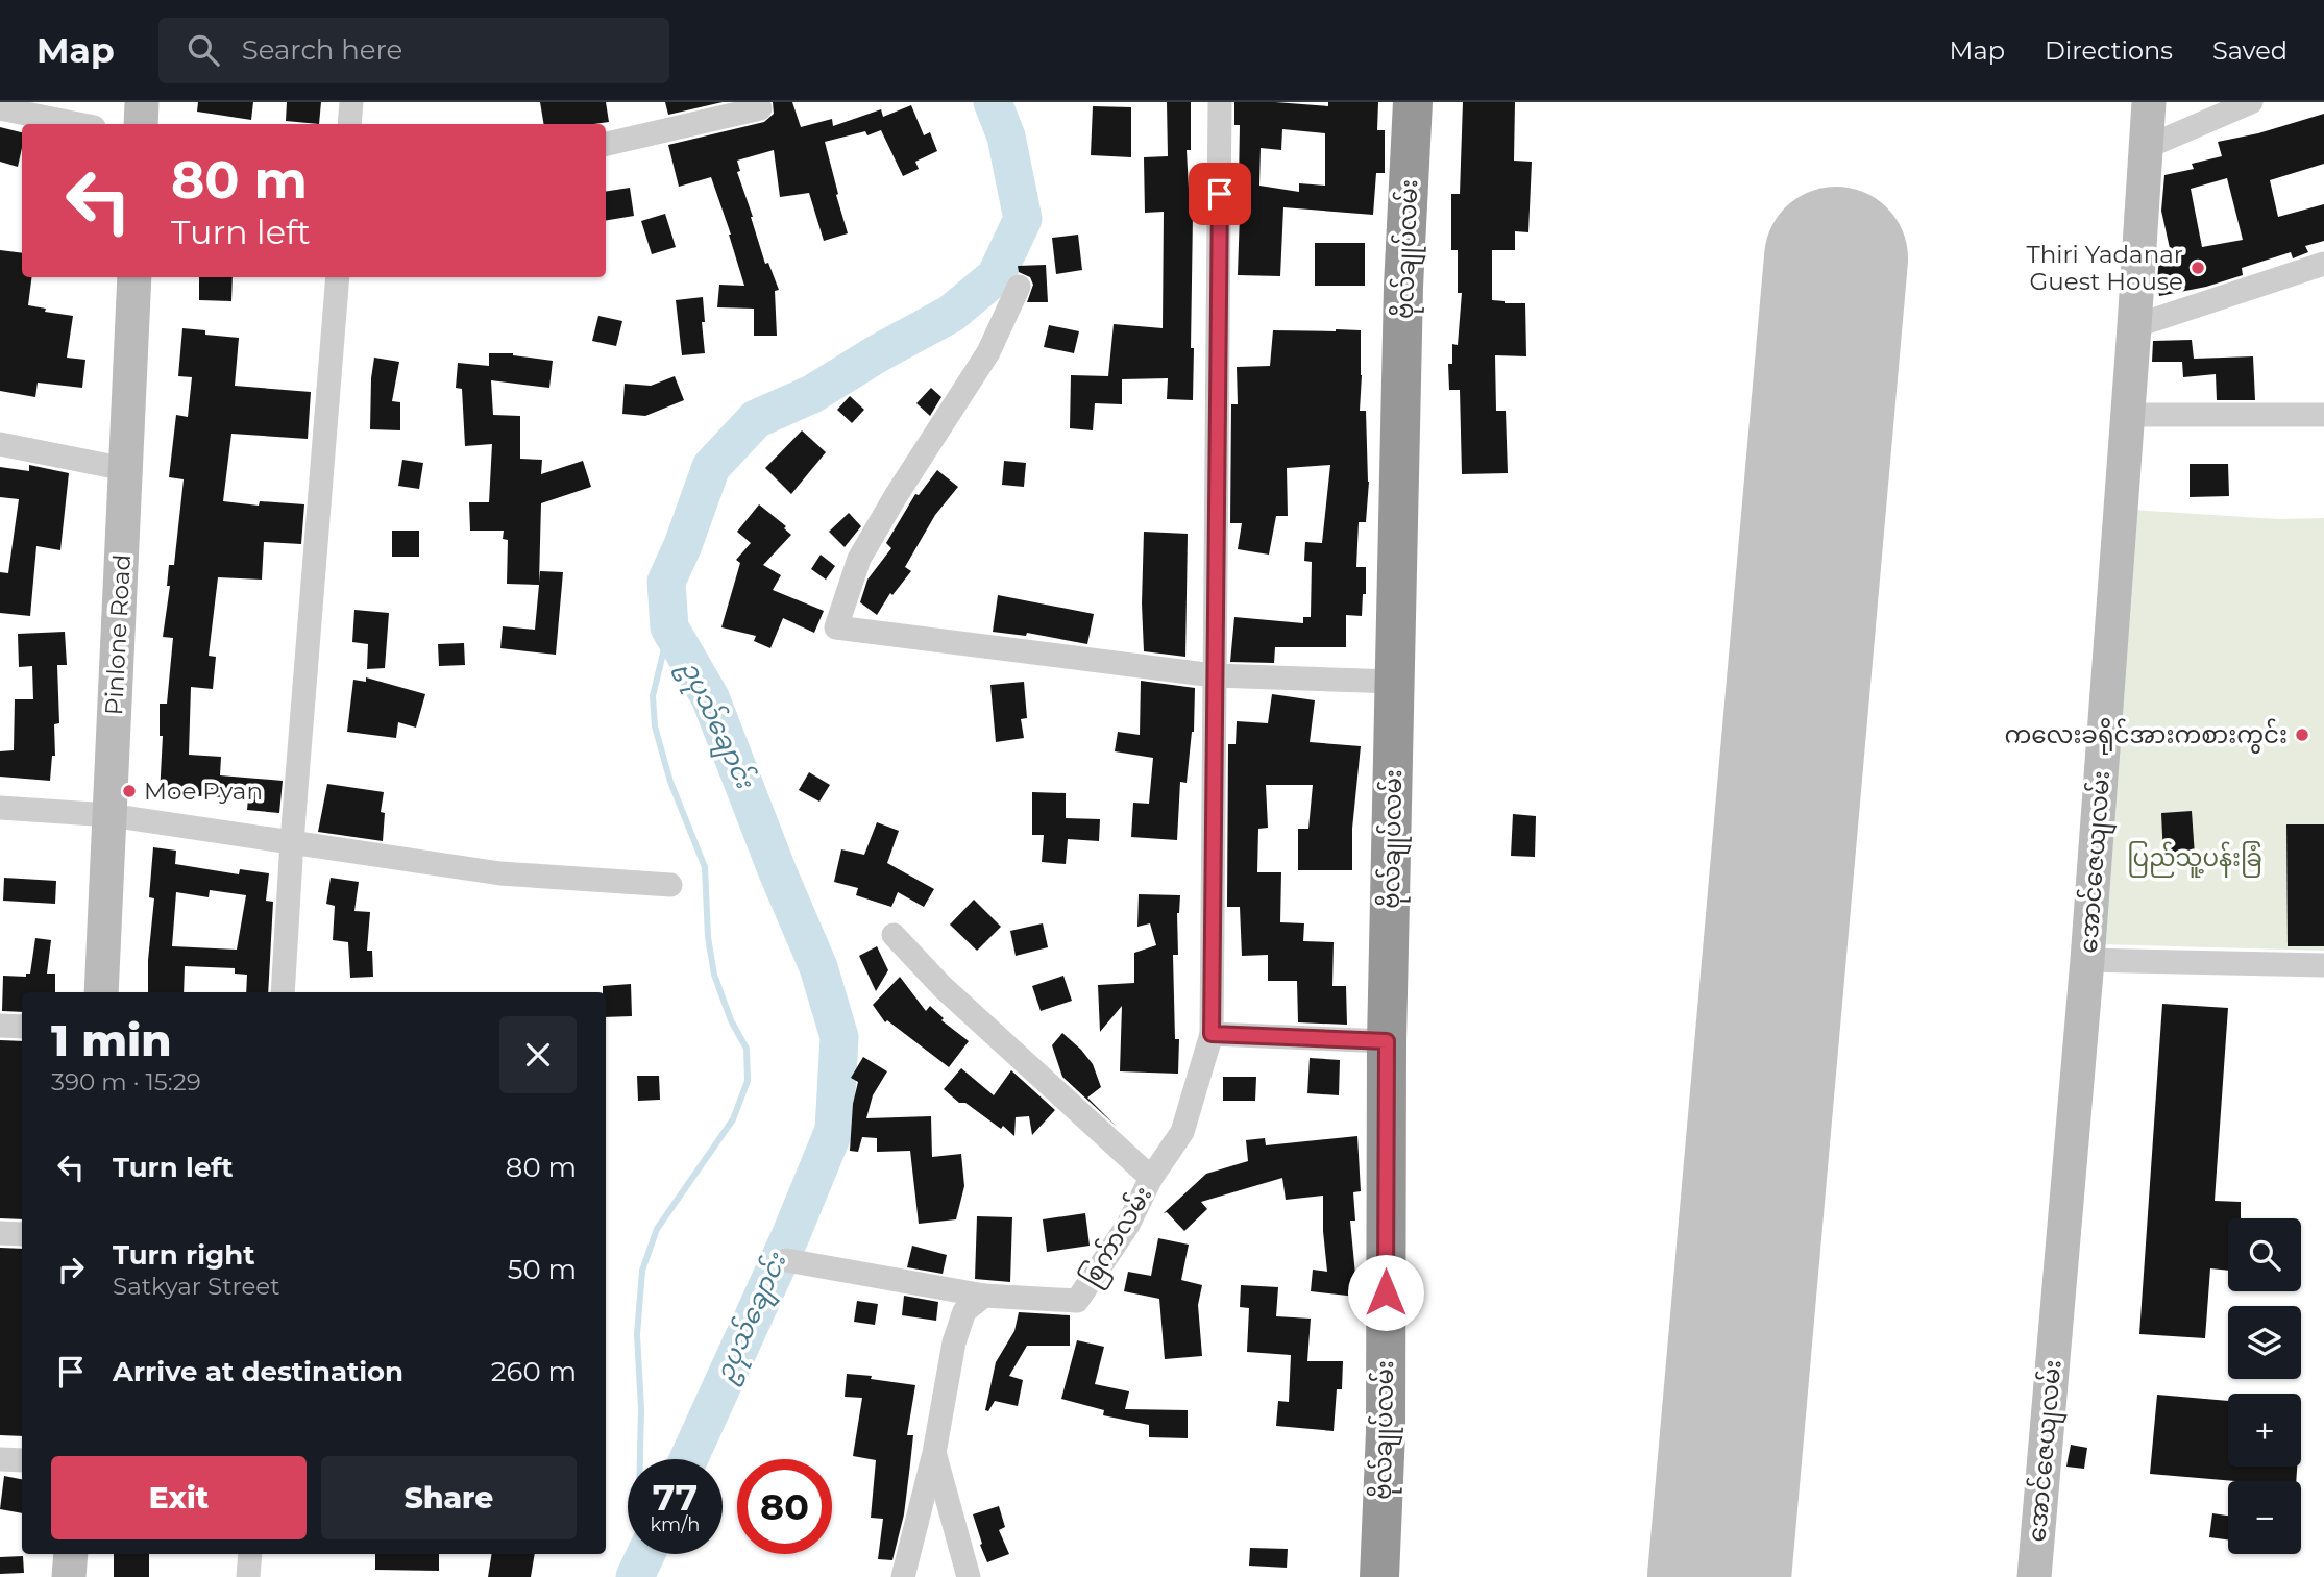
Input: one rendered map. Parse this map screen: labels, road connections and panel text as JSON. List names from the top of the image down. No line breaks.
{"streets":{"highway":["ဗိုလ်ချုပ်လမ်း"],"street":["Pinlone Road","အောင်ဇေယျလမ်း","စြက်ာလမ်း"]},"water":["ဥပုသ်ချောင်း"],"parks":["ပြည်သူ့ပန်းခြံ"],"places":["Thiri Yadanar Guest House","ကလေးခရိုင်အားကစားကွင်း","Moe Pyan"],"page":{"header":"Map","search":"Search here","nav":["Map","Directions","Saved"],"turn":["80 m","Turn left"],"heading":["1 min","390 m · 15:29"],"list":[{"name":"Turn left","value":"80 m"},{"name":"Turn right","note":"Satkyar Street","value":"50 m"},{"name":"Arrive at destination","value":"260 m"}],"map_buttons":["+","−"],"buttons":["Exit","Share"],"speed":"77 km/h","limit":"80"}}
